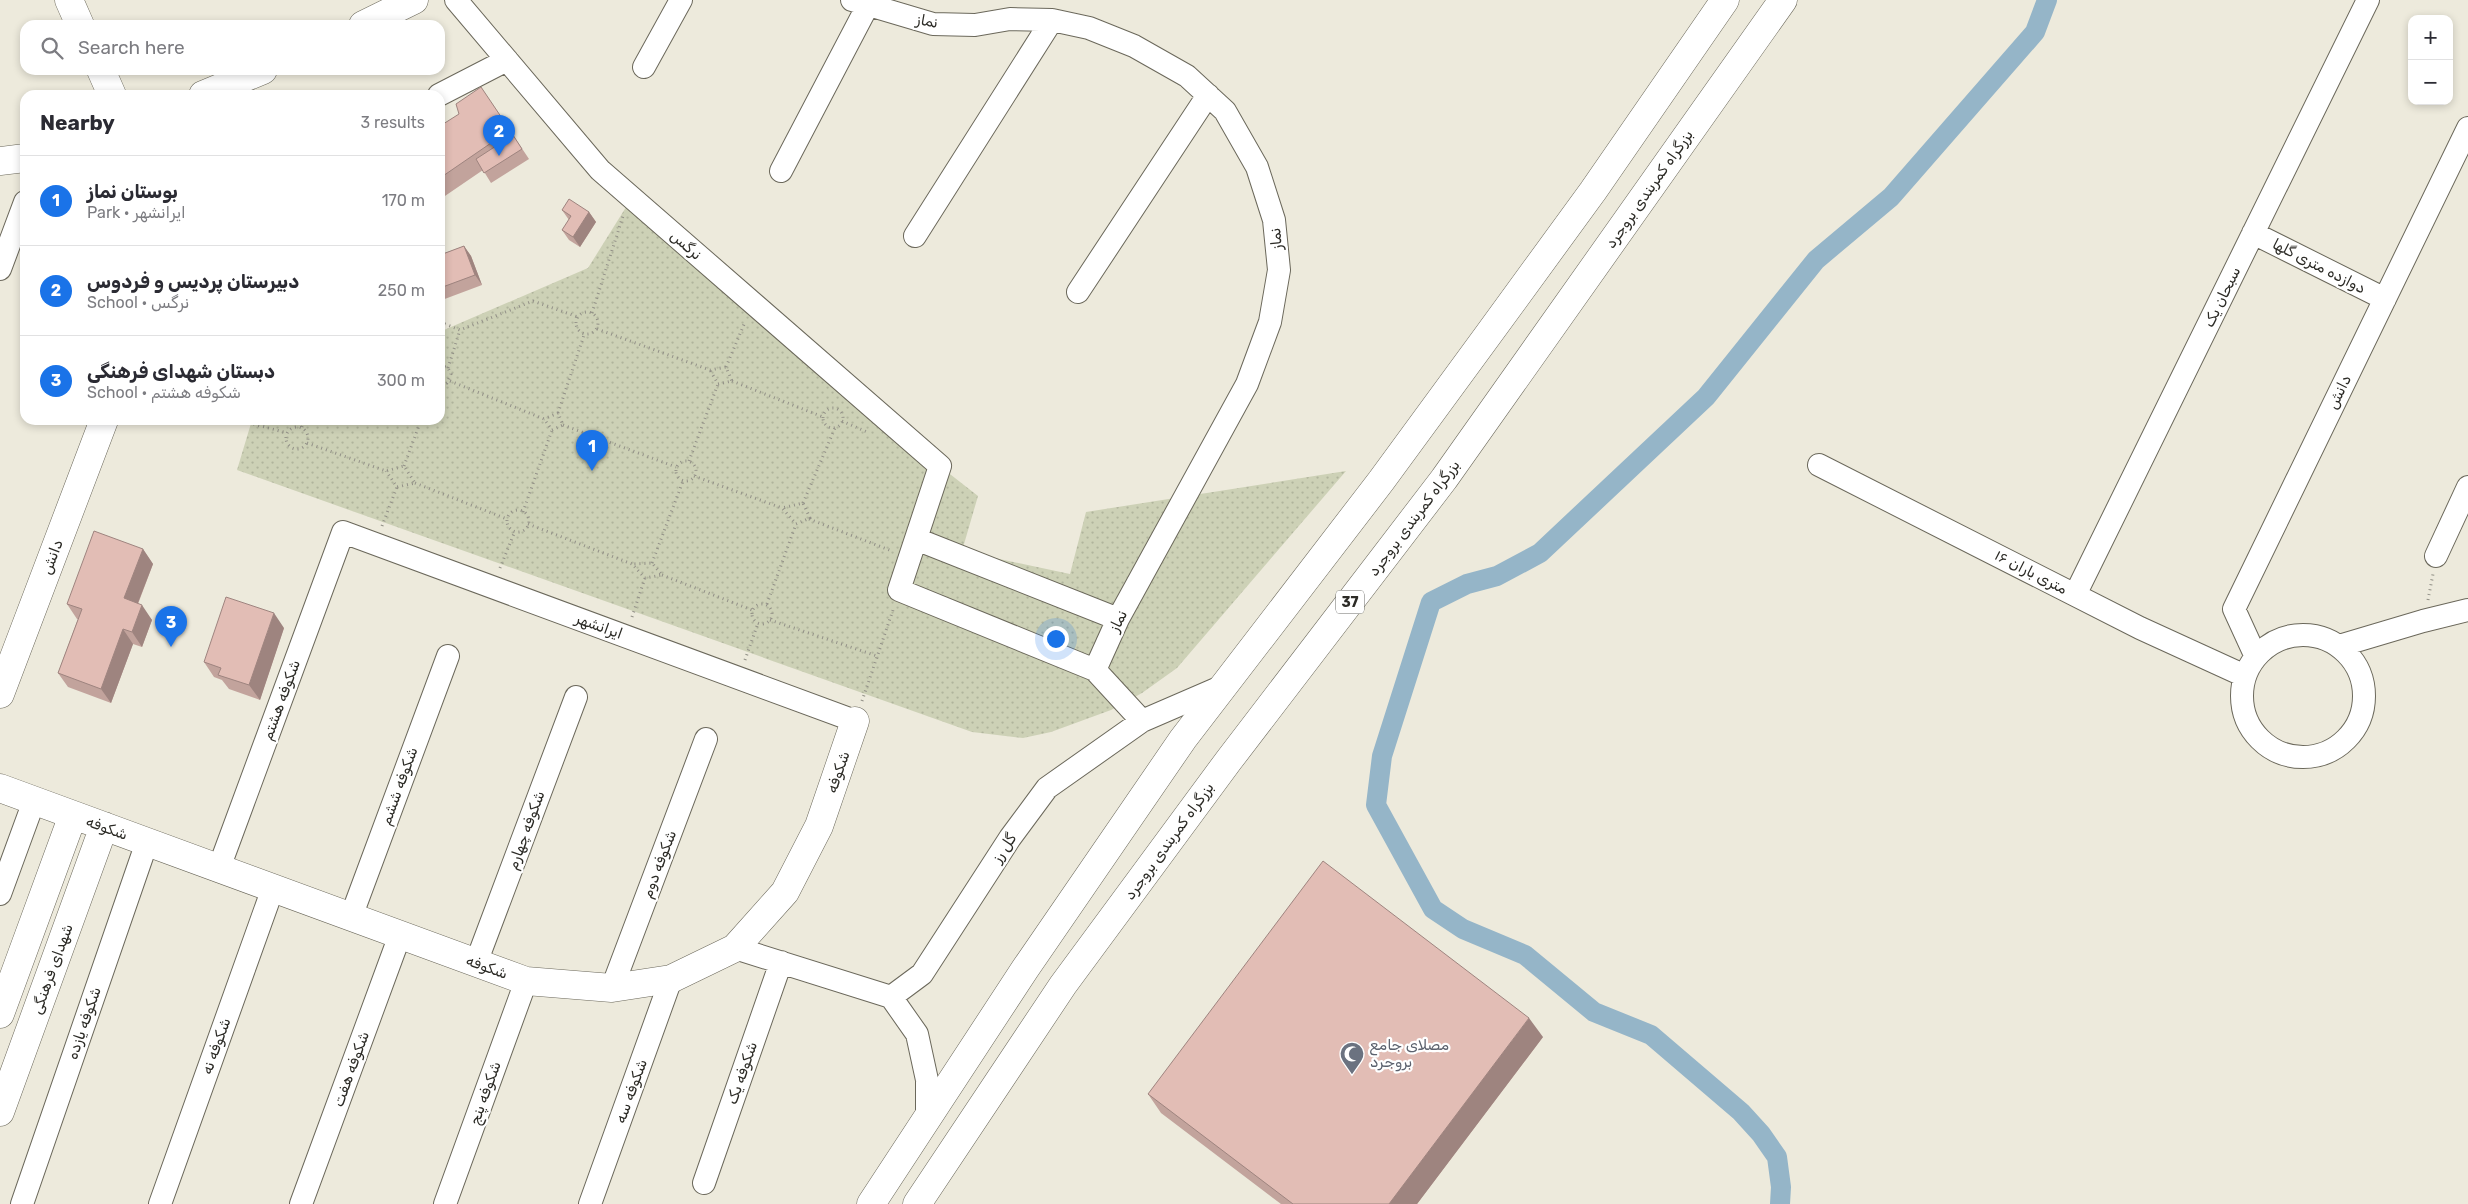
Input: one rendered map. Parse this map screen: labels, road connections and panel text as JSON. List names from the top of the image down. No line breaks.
{"streets":{"main road":["بزرگراه کمربندی بروجرد","دانش","37","شکوفه","شهدای فرهنگی"],"street":["نماز","نرگس","دوازده متری گلها","سبحان یک","۱۶ متری باران","ایرانشهر","شکوفه هشتم","شکوفه ششم","شکوفه چهارم","گل رز","شکوفه دوم","شکوفه یازده","شکوفه نه","شکوفه هفت","شکوفه یک","شکوفه سه","شکوفه پنج"]},"crossings":[["دوازده متری گلها","سبحان یک"],["دوازده متری گلها","دانش"],["سبحان یک","۱۶ متری باران"],["دانش","۱۶ متری باران"],["ایرانشهر","شکوفه هشتم"],["ایرانشهر","شکوفه"],["شکوفه هشتم","شکوفه"],["شکوفه","شکوفه ششم"],["شکوفه","شکوفه چهارم"],["شکوفه","شکوفه دوم"],["شکوفه","شهدای فرهنگی"],["شکوفه","شکوفه یازده"],["شکوفه","شکوفه نه"],["شکوفه","شکوفه هفت"],["شکوفه","شکوفه سه"],["شکوفه","شکوفه پنج"]],"places":{"mosque":["مصلای جامع بروجرد"]},"page":{"map_buttons":["+","−"],"search":"Search here","heading":["Nearby","3 results"],"pins":["2","1","3"],"list":[{"mark":"1","name":"بوستان نماز","note":"Park · ایرانشهر","value":"170 m"},{"mark":"2","name":"دبیرستان پردیس و فردوس","note":"School · نرگس","value":"250 m"},{"mark":"3","name":"دبستان شهدای فرهنگی","note":"School · شکوفه هشتم","value":"300 m"}]}}
